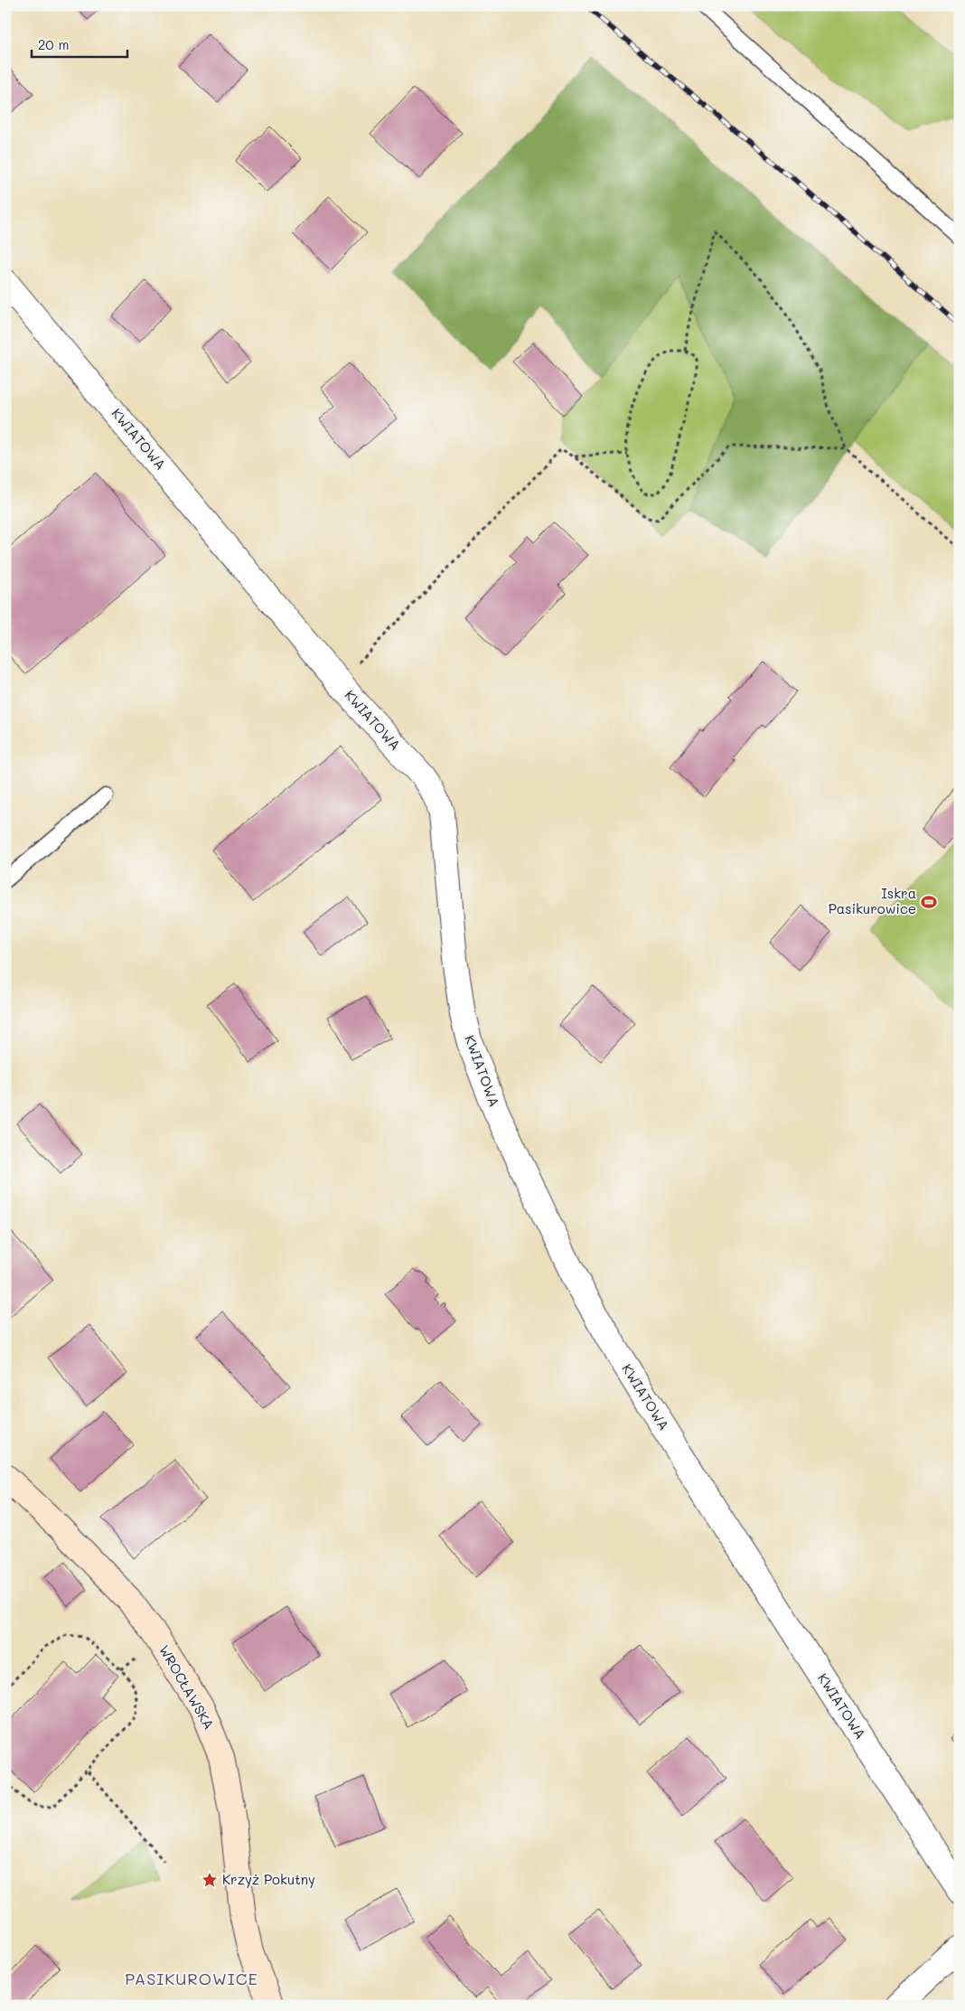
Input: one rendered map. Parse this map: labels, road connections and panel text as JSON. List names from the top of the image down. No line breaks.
{"streets":{"street":["KWIATOWA","WROCŁAWSKA"]},"districts":["PASIKUROWICE"],"places":{"sports":["Iskra Pasikurowice"],"place":["Krzyż Pokutny"]},"scale_bar":"20 m"}
